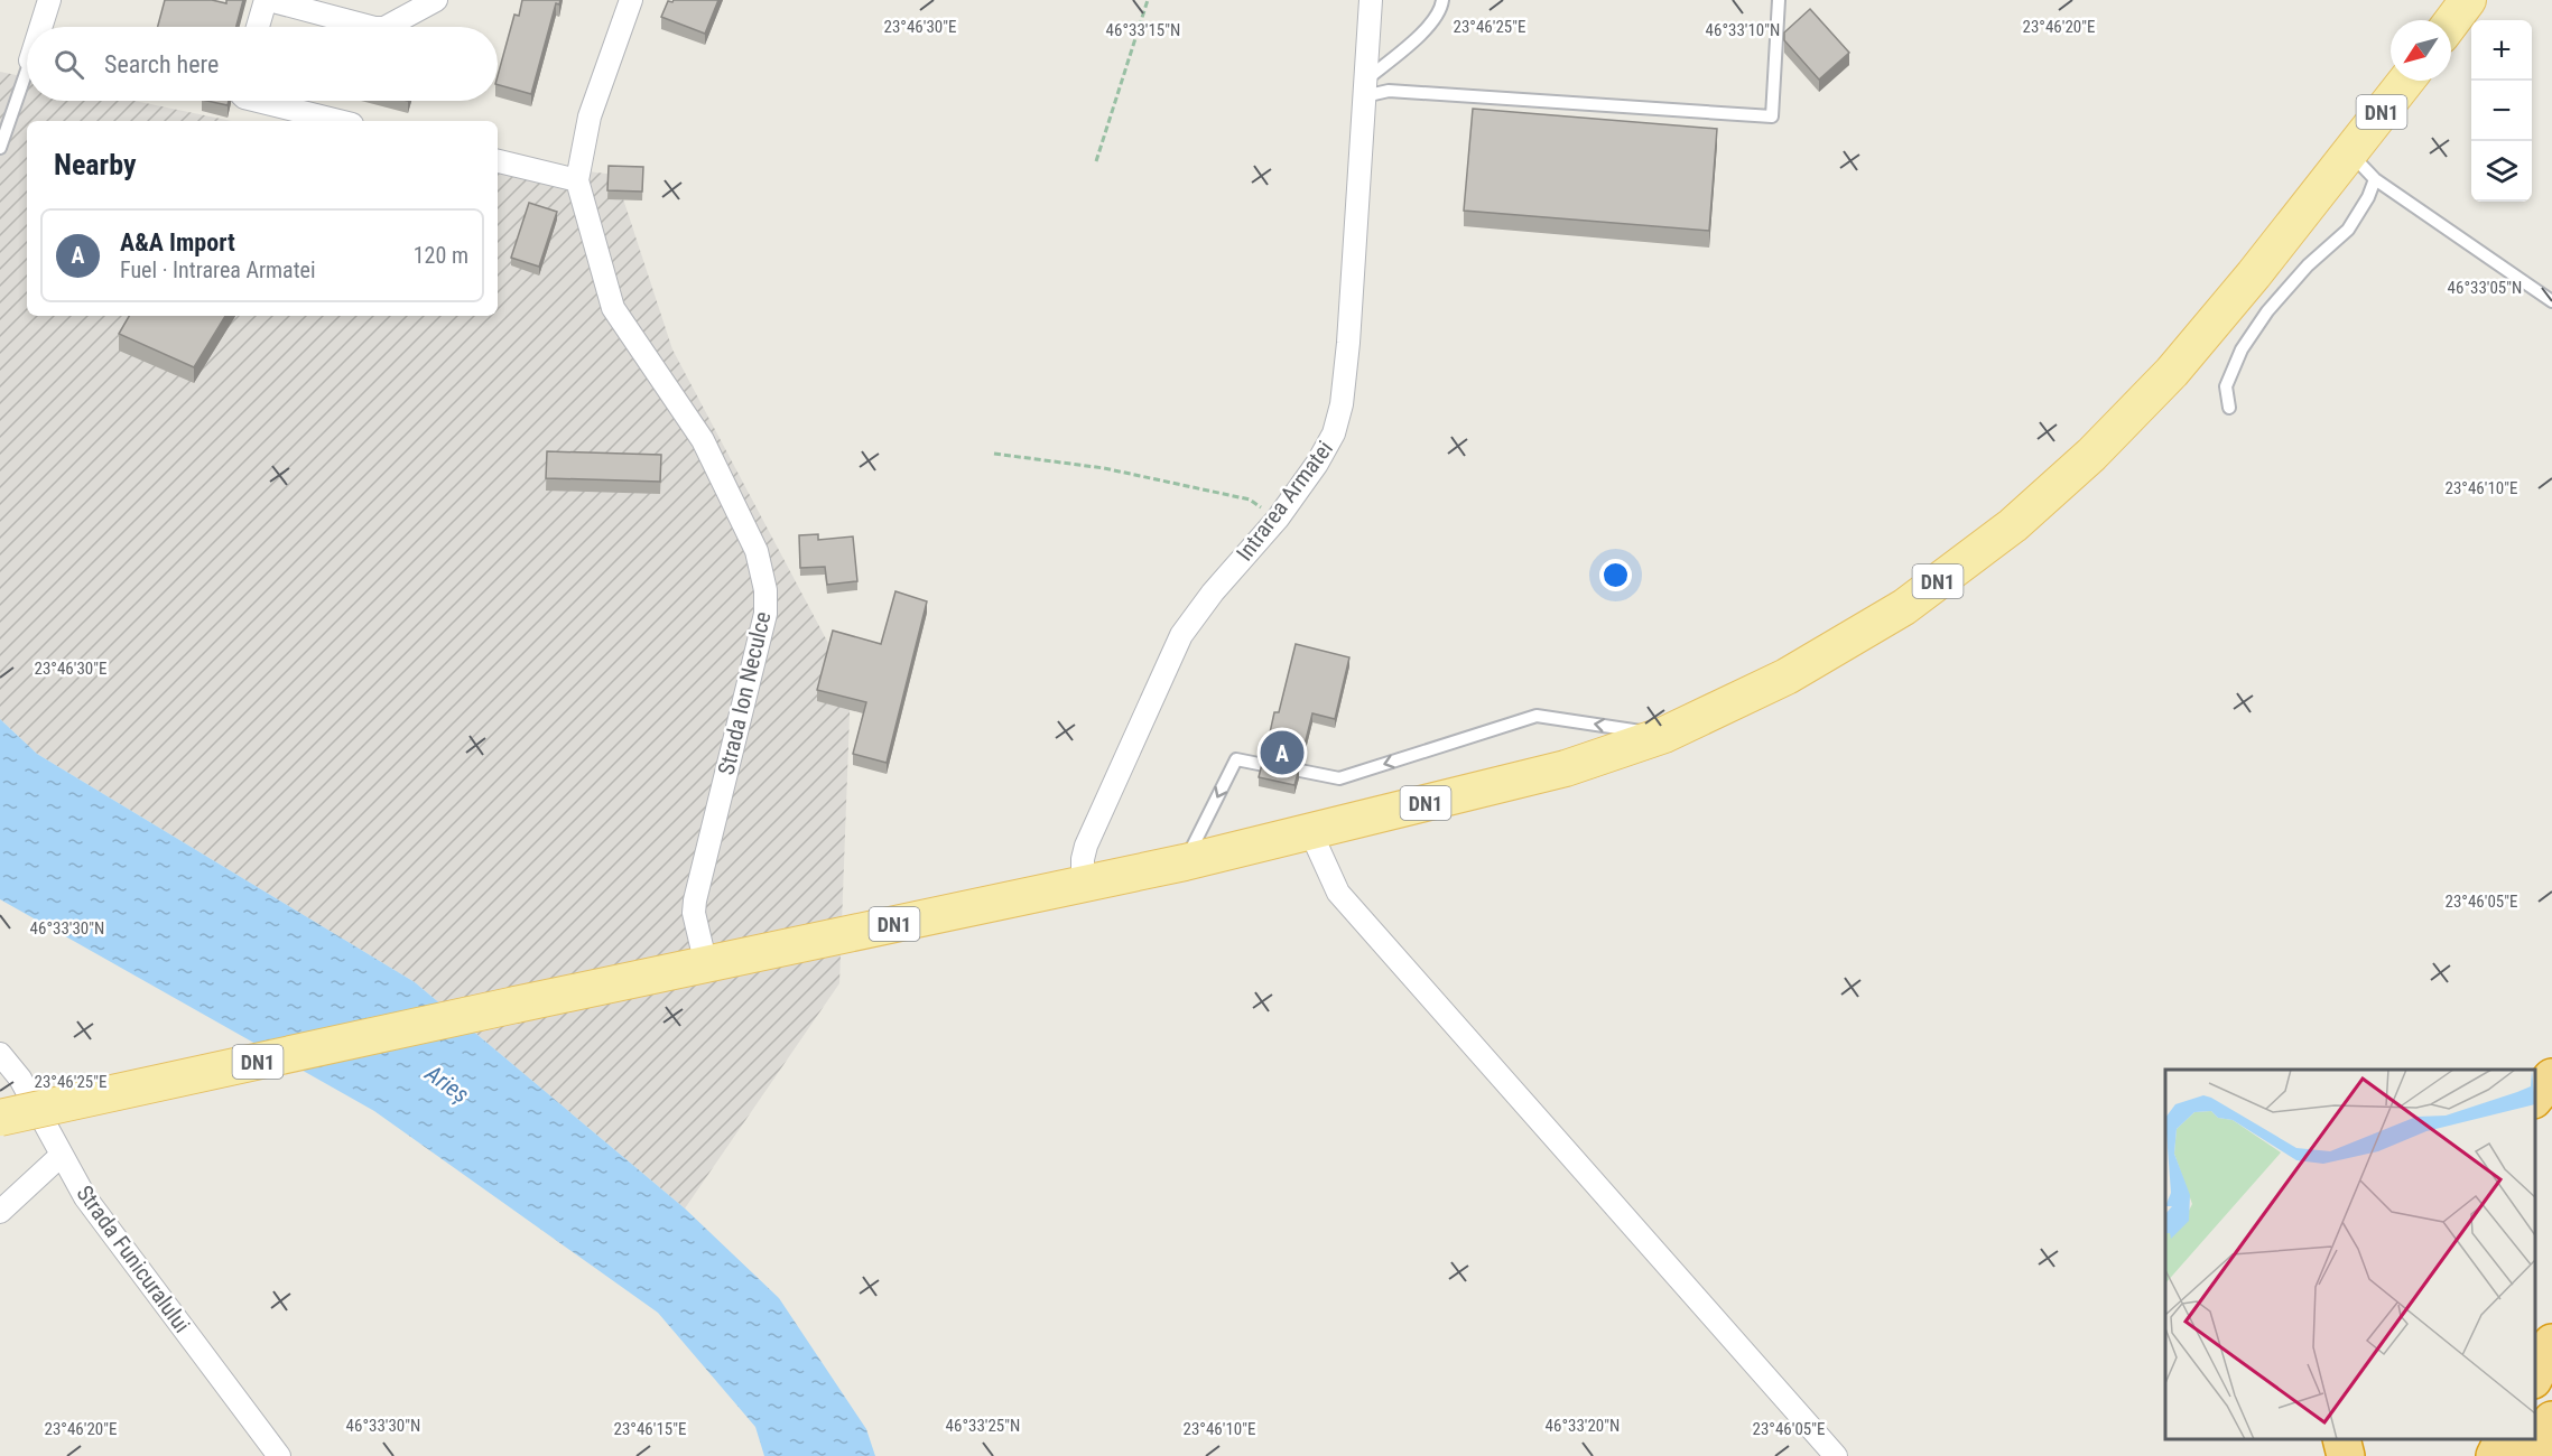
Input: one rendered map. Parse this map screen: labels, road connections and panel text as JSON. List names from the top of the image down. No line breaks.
{"streets":{"main road":["DN1"],"street":["Intrarea Armatei","Strada Ion Neculce","Strada Funicuralului"]},"crossings":[["DN1","Intrarea Armatei"],["DN1","Strada Ion Neculce"]],"water":["Arieș"],"north":"bottom left","page":{"map_buttons":["+","−"],"search":"Search here","heading":"Nearby","list":[{"mark":"A","name":"A&A Import","note":"Fuel · Intrarea Armatei","value":"120 m"}],"pins":"A"},"coordinates":["23°46'30\"E","23°46'25\"E","23°46'20\"E","46°33'15\"N","46°33'10\"N","46°33'05\"N","23°46'10\"E","23°46'05\"E","46°33'30\"N","46°33'25\"N","46°33'20\"N","23°46'15\"E"]}
